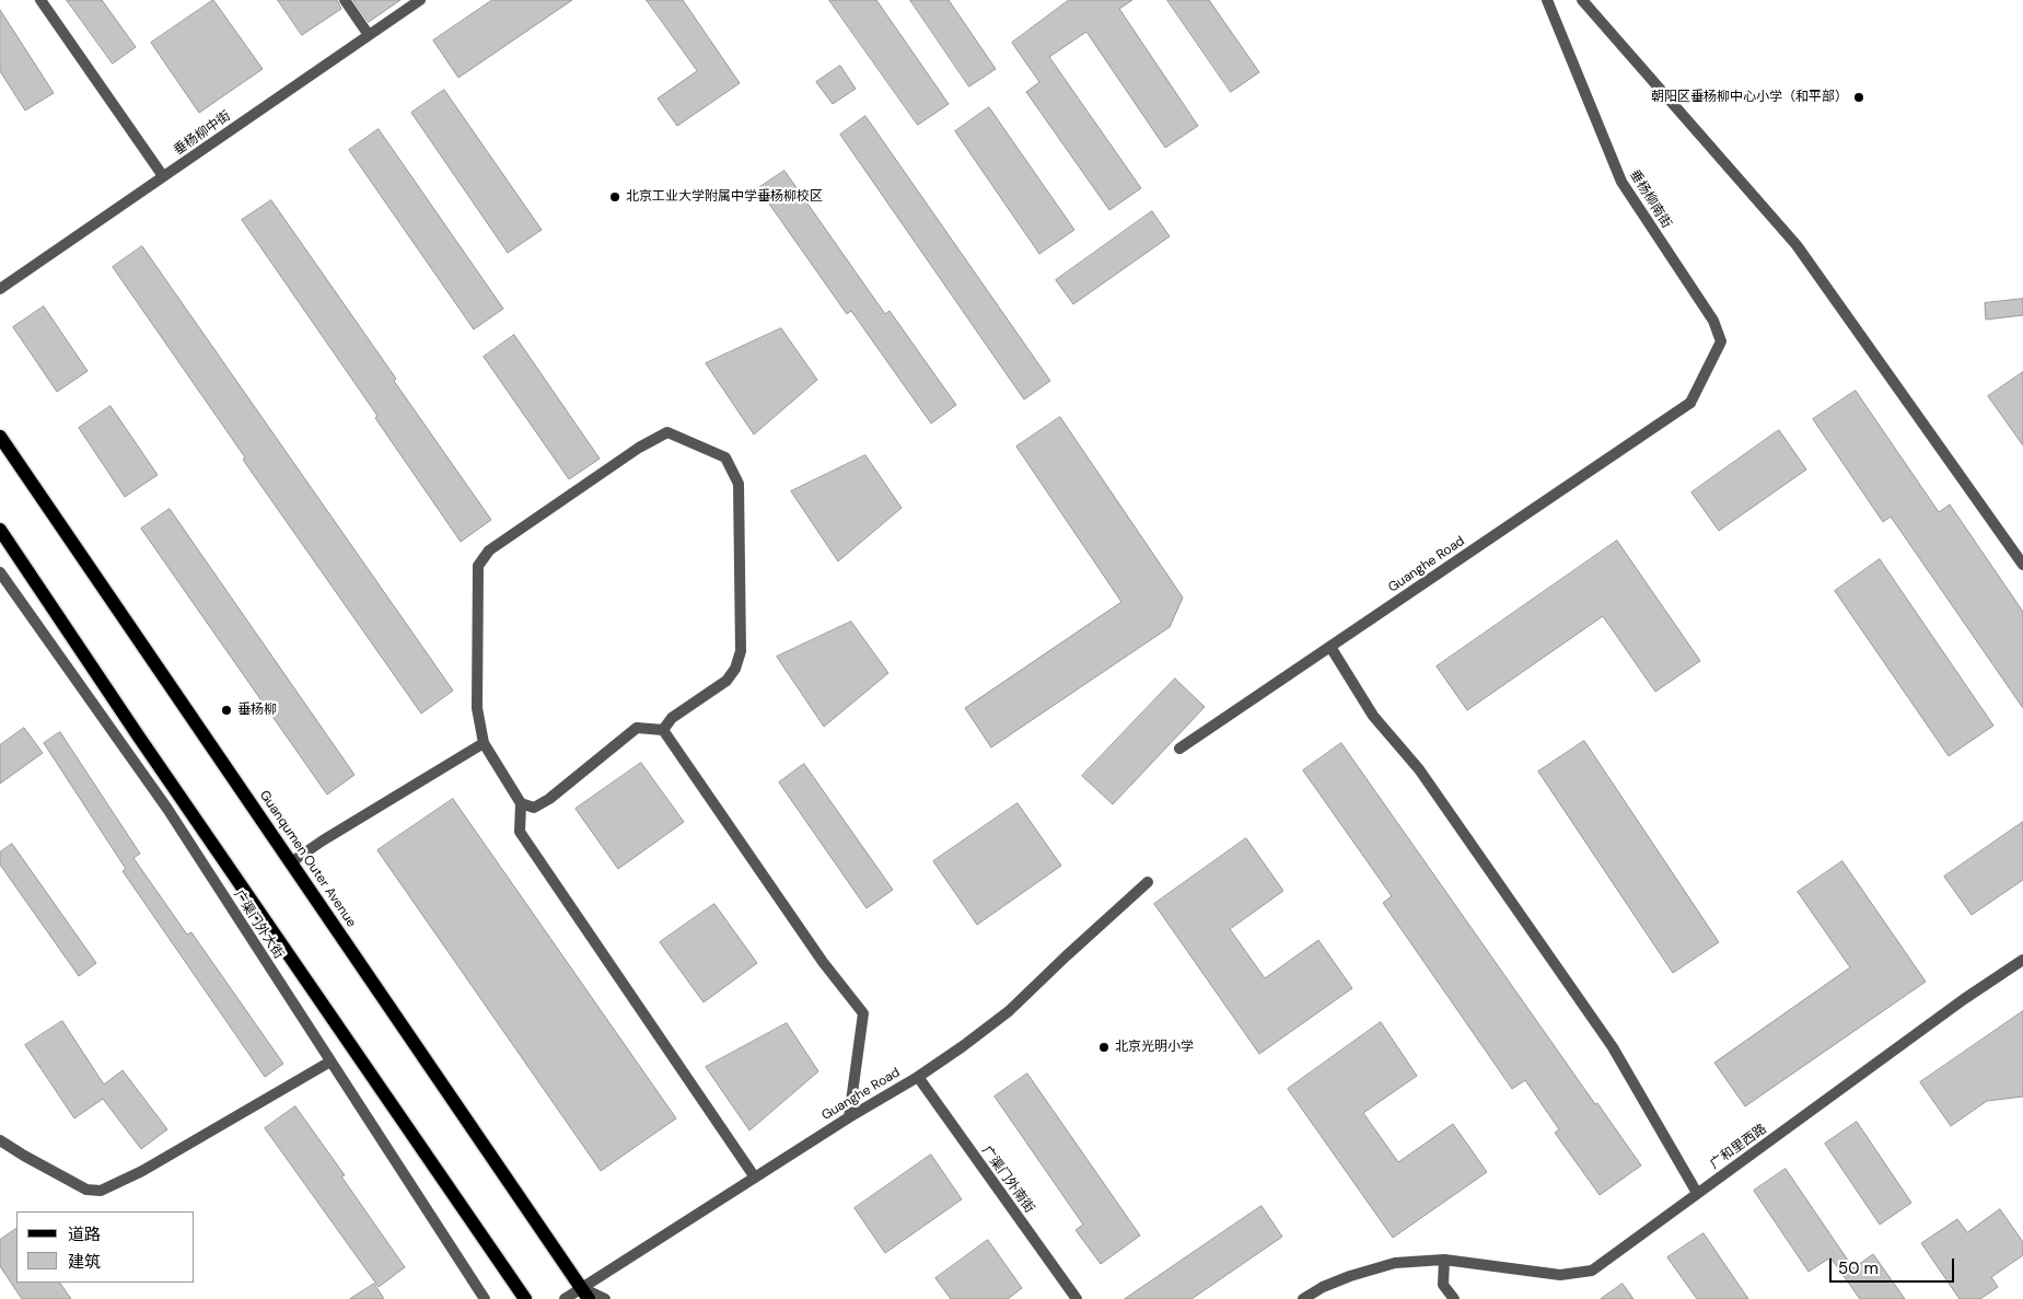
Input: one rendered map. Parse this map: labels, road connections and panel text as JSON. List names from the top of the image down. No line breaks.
{"streets":{"main road":["Guanqumen Outer Avenue"],"street":["垂杨柳中街","垂杨柳南街","Guanghe Road","广渠门外大街","广和里西路","广渠门外南街"]},"crossings":[["垂杨柳南街","Guanghe Road"],["Guanghe Road","Guanqumen Outer Avenue"],["Guanghe Road","广渠门外南街"]],"places":["朝阳区垂杨柳中心小学（和平部）","北京工业大学附属中学垂杨柳校区","垂杨柳","北京光明小学"],"legend":["道路","建筑"],"scale_bar":"50 m"}
